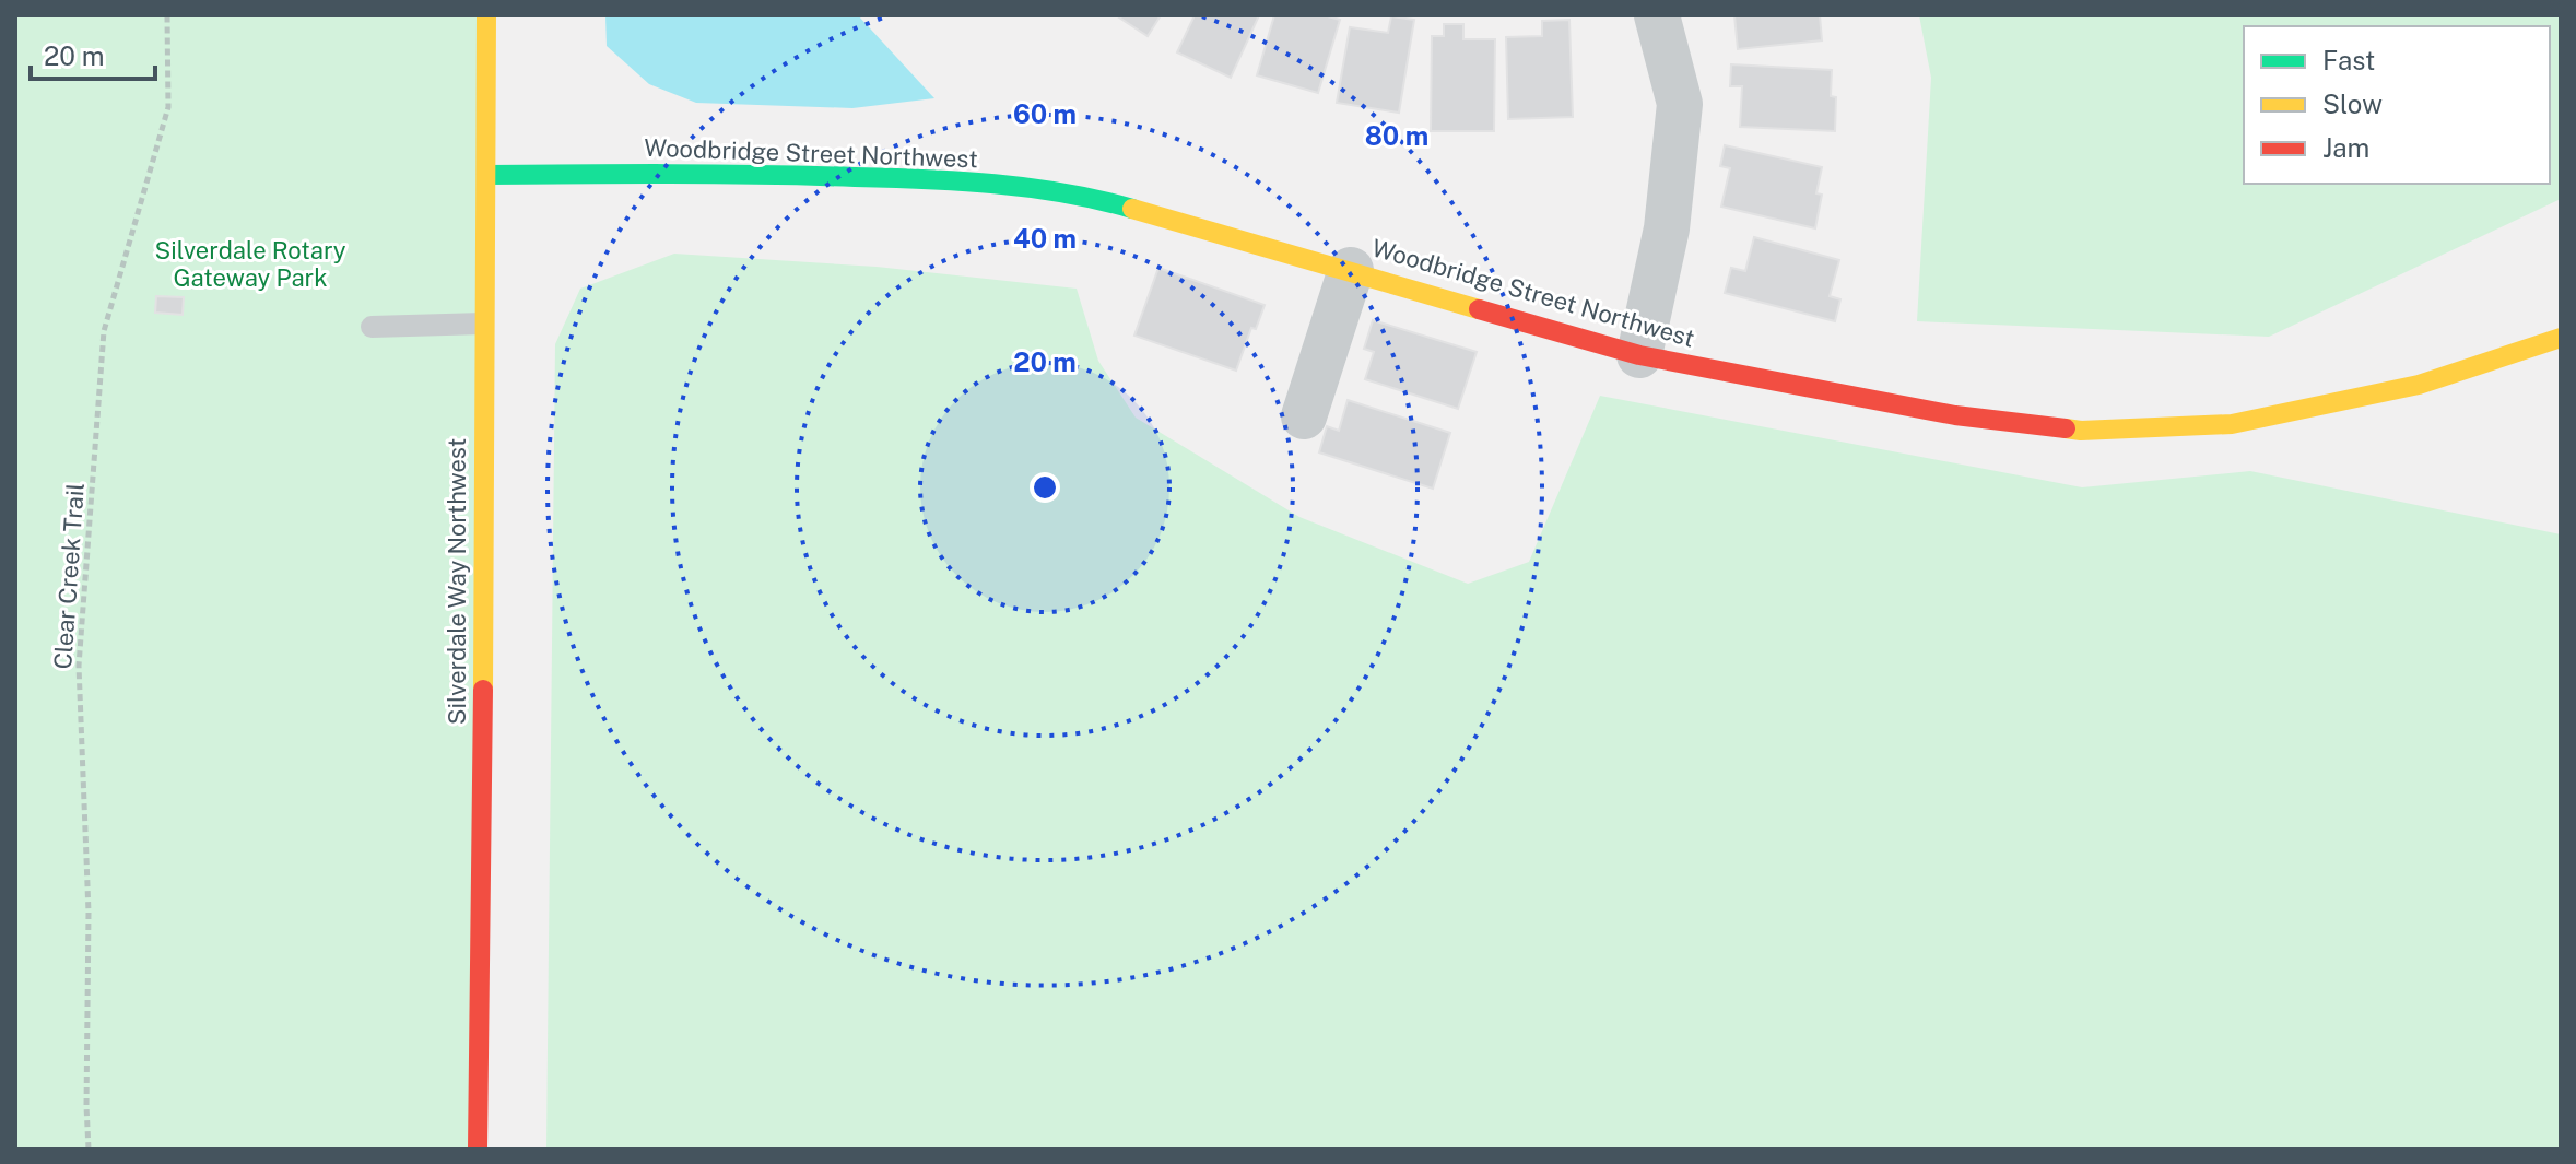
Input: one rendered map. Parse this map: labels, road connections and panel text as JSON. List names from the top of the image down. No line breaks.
{"streets":{"street":["Woodbridge Street Northwest","Silverdale Way Northwest"],"path":["Clear Creek Trail"]},"crossings":[["Woodbridge Street Northwest","Silverdale Way Northwest"]],"parks":["Silverdale Rotary Gateway Park"],"legend":["Fast","Slow","Jam"],"scale_bar":"20 m","rings":["60 m","80 m","40 m","20 m"]}
